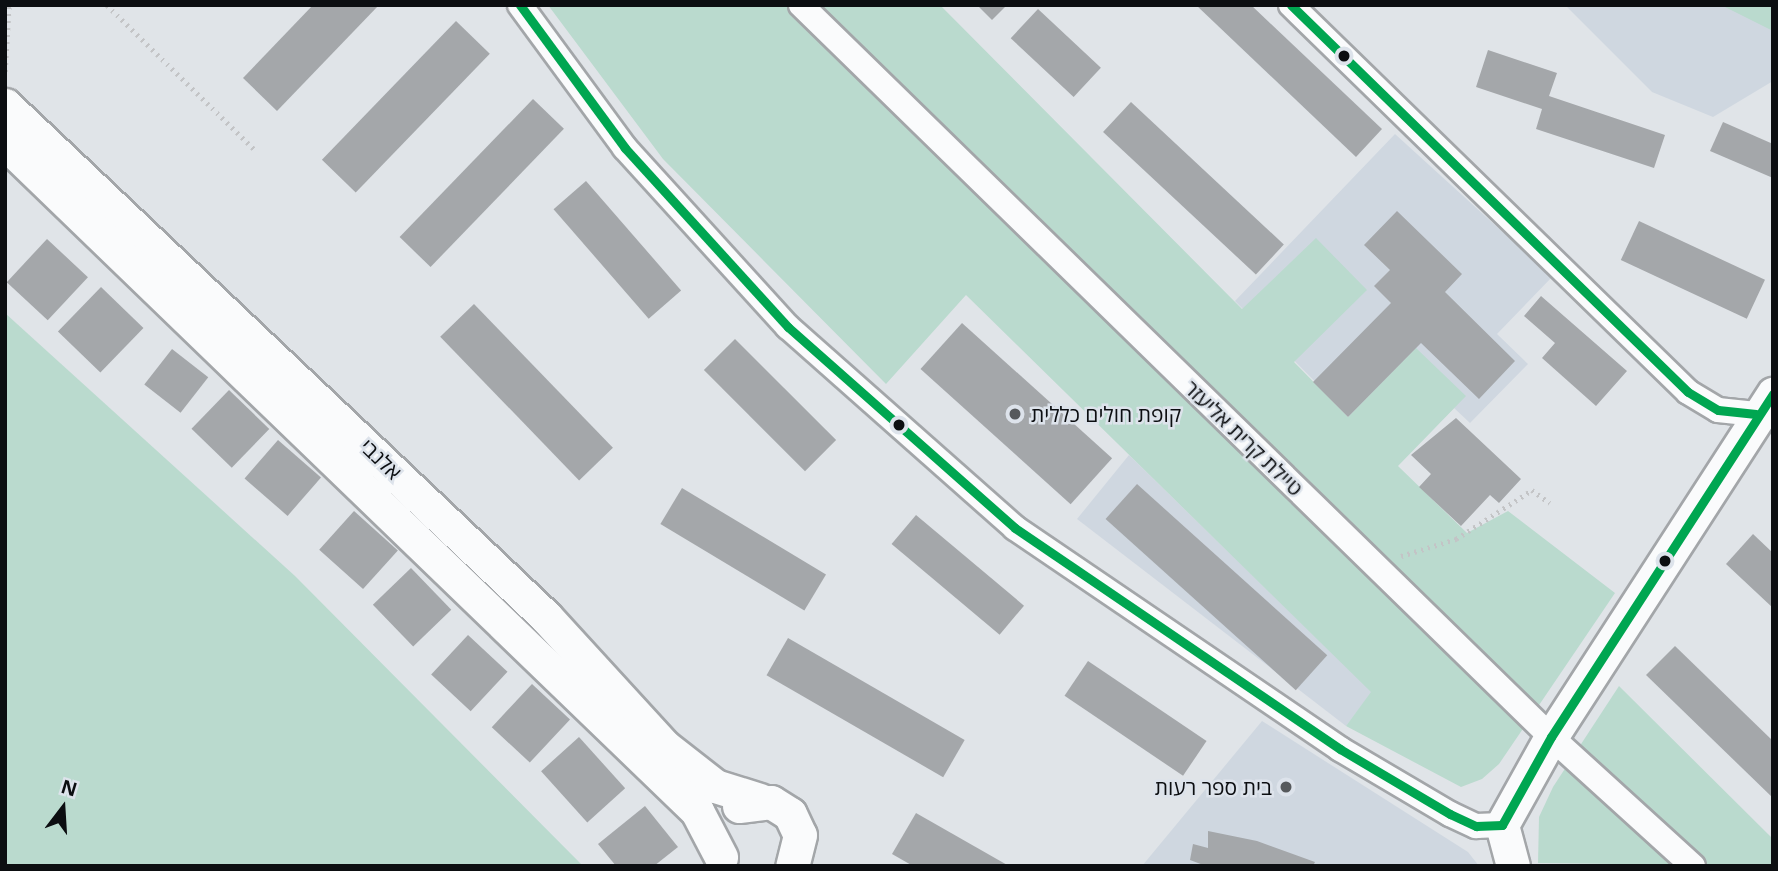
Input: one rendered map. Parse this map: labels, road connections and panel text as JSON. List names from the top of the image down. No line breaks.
{"streets":{"street":["טיילת קרית אליעזר","אלנבי"]},"places":["קופת חולים כללית","בית ספר רעות"],"north":"top"}
